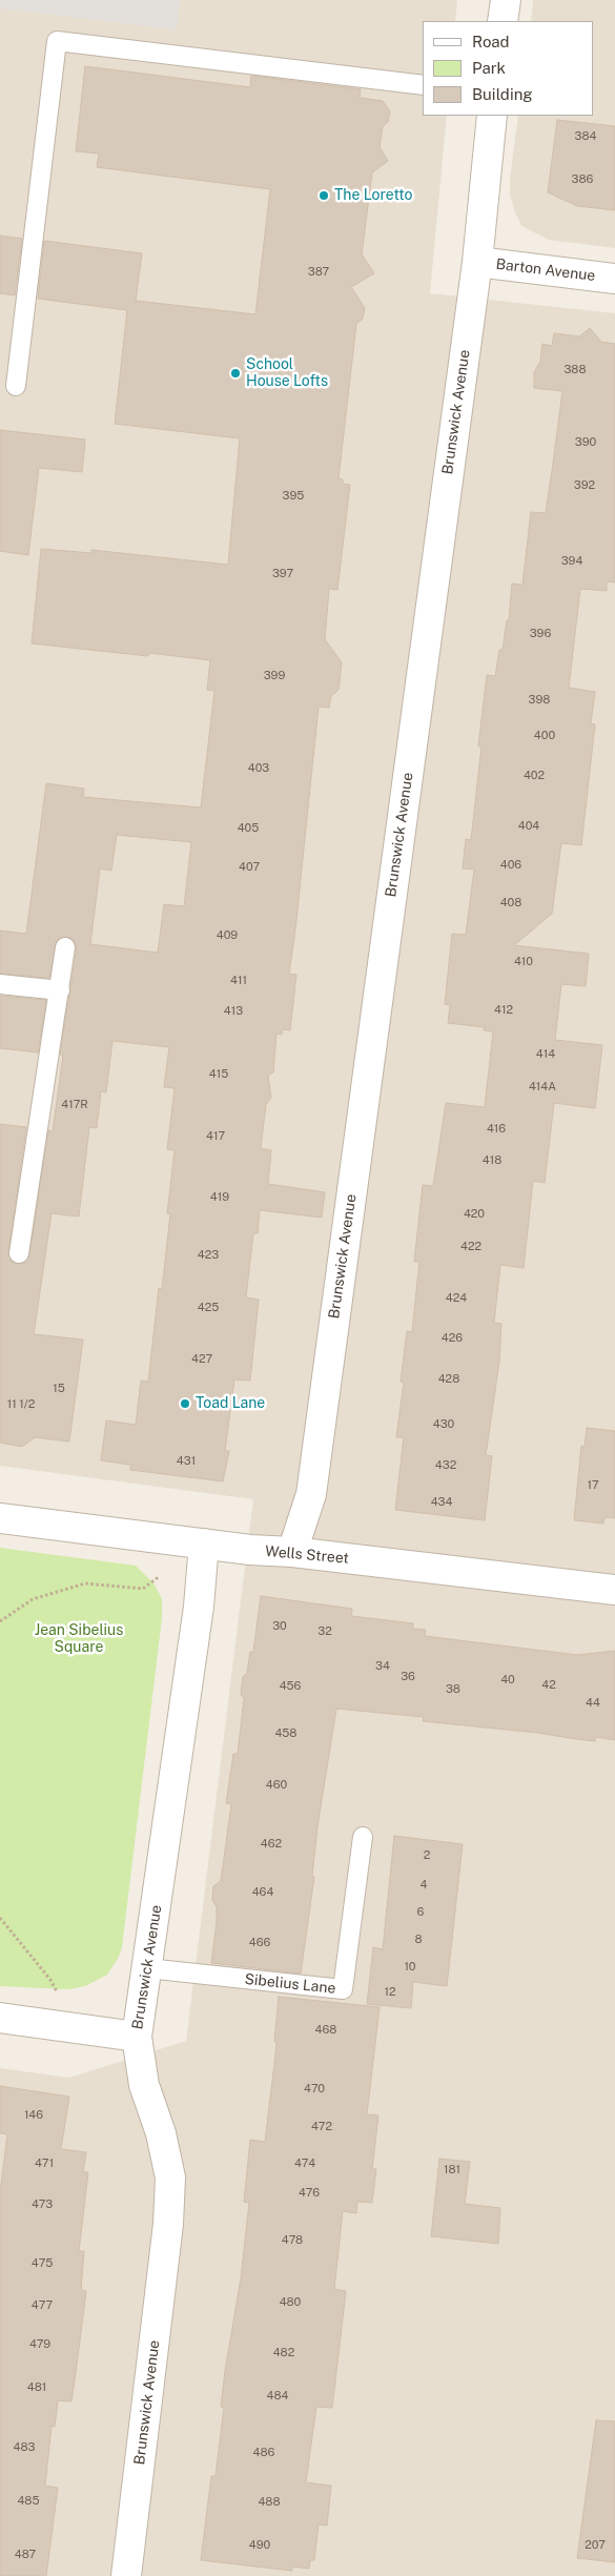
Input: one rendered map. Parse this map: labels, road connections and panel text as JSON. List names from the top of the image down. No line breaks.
{"streets":{"street":["Barton Avenue","Brunswick Avenue","Wells Street"],"lane":["Sibelius Lane"]},"crossings":[["Barton Avenue","Brunswick Avenue"],["Brunswick Avenue","Wells Street"],["Brunswick Avenue","Sibelius Lane"]],"parks":["Jean Sibelius Square"],"places":["The Loretto","School House Lofts","Toad Lane"],"house_numbers":["384","386","387","388","390","392","395","394","397","396","399","398","400","403","402","404","405","406","407","408","409","410","411","412","413","414","415","414A","417R","416","417","418","419","420","422","423","424","425","426","427","428","15","11 1/2","430","431","432","17","434","30","32","34","36","40","42","456","38","44","458","460","462","2","4","464","6","8","466","10","12","468","470","146","472","471","474","181","476","473","478","475","480","477","479","482","481","484","483","486","485","488","490","207","487"],"legend":["Road","Park","Building"]}
